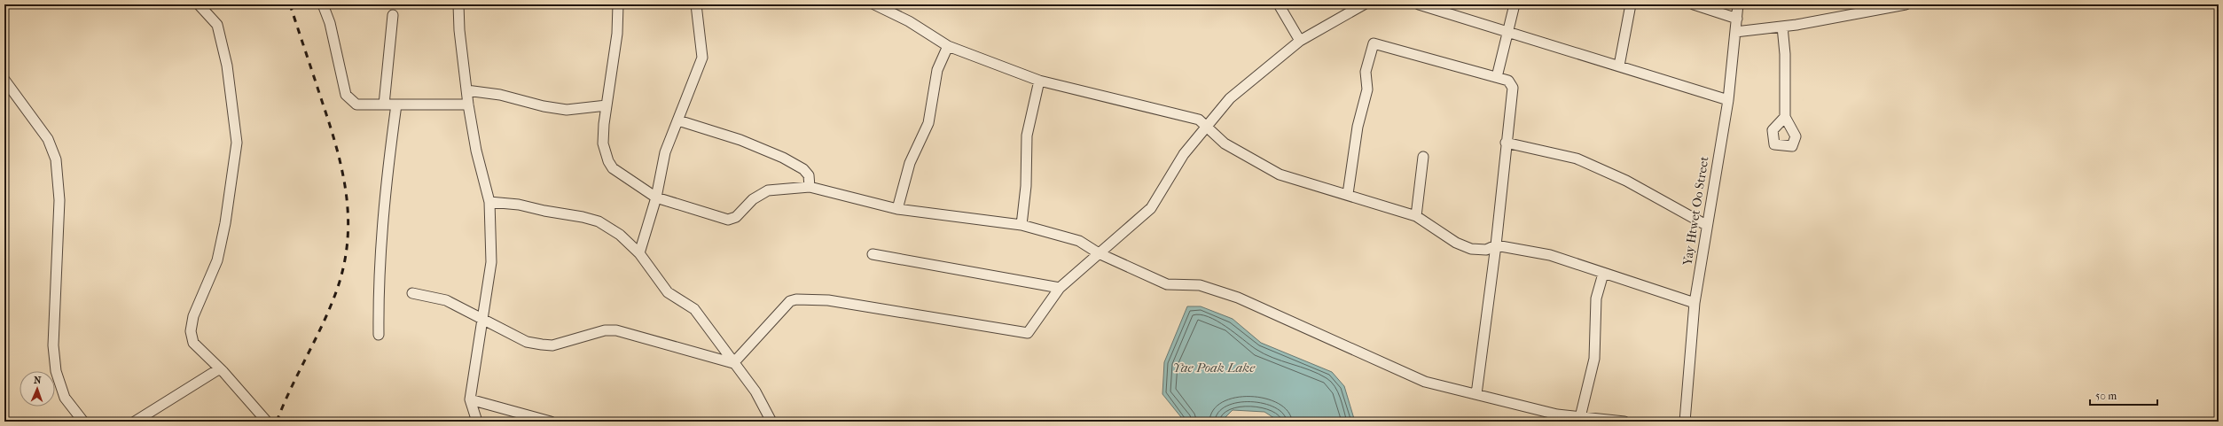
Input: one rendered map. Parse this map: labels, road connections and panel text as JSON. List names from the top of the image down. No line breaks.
{"streets":{"street":["Yay Htwet Oo Street"]},"water":["Yae Poak Lake"],"scale_bar":"50 m","north":"top"}
